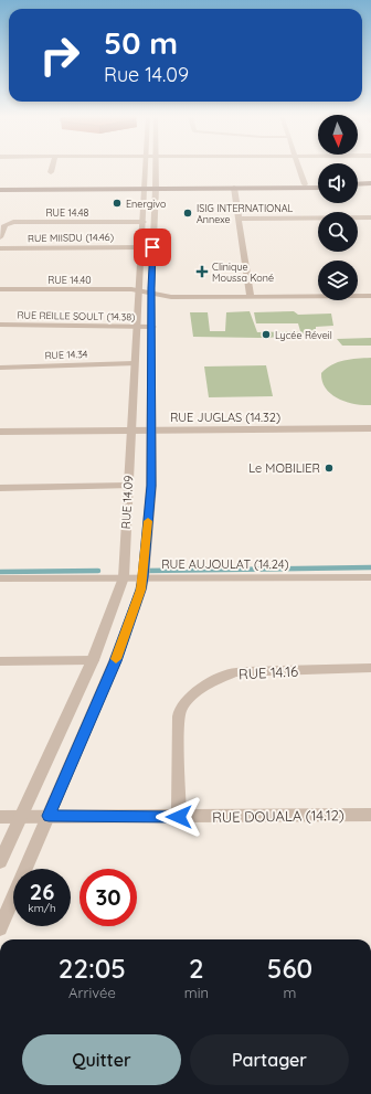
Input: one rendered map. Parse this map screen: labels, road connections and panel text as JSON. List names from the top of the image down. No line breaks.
{"streets":{"street":["RUE 14.48","RUE MIISDU (14.46)","RUE 14.40","RUE REILLE SOULT (14.38)","RUE 14.34","RUE JUGLAS (14.32)","RUE 14.09","RUE AUJOULAT (14.24)","RUE 14.16","RUE DOUALA (14.12)"]},"crossings":[["RUE 14.48","RUE 14.09"],["RUE MIISDU (14.46)","RUE 14.09"],["RUE 14.40","RUE 14.09"],["RUE REILLE SOULT (14.38)","RUE 14.09"],["RUE 14.34","RUE 14.09"],["RUE JUGLAS (14.32)","RUE 14.09"],["RUE 14.09","RUE AUJOULAT (14.24)"],["RUE 14.09","RUE DOUALA (14.12)"],["RUE 14.16","RUE DOUALA (14.12)"]],"places":{"other":["Energivo","ISIG INTERNATIONAL Annexe","Lycée Réveil","Le MOBILIER"],"health":["Clinique Moussa Koné"]},"north":"bottom","page":{"turn":["50 m","Rue 14.09"],"speed":"26 km/h","limit":"30","eta":["22:05","Arrivée","2","min","560","m"],"buttons":["Quitter","Partager"]}}
